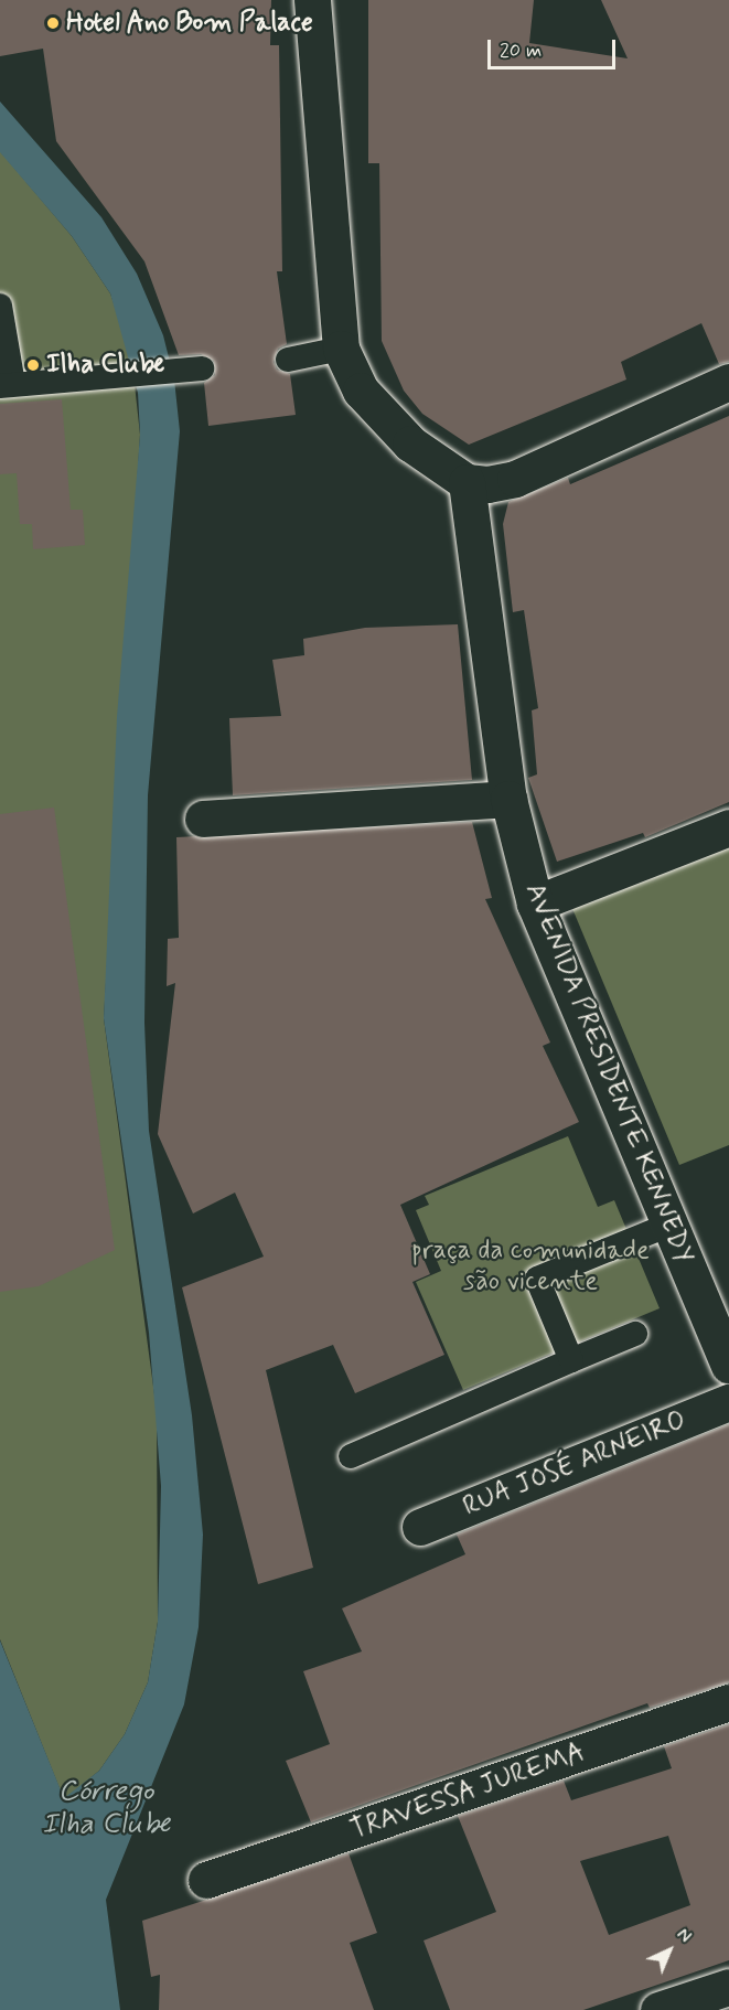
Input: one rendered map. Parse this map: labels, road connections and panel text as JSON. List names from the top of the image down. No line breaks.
{"streets":{"main road":["AVENIDA PRESIDENTE KENNEDY","RUA JOSÉ ARNEIRO","TRAVESSA JUREMA"]},"water":["Córrego Ilha Clube"],"parks":["praça da comunidade são vicente"],"places":["Hotel Ano Bom Palace","Ilha Clube"],"scale_bar":"20 m","north":"top right"}
